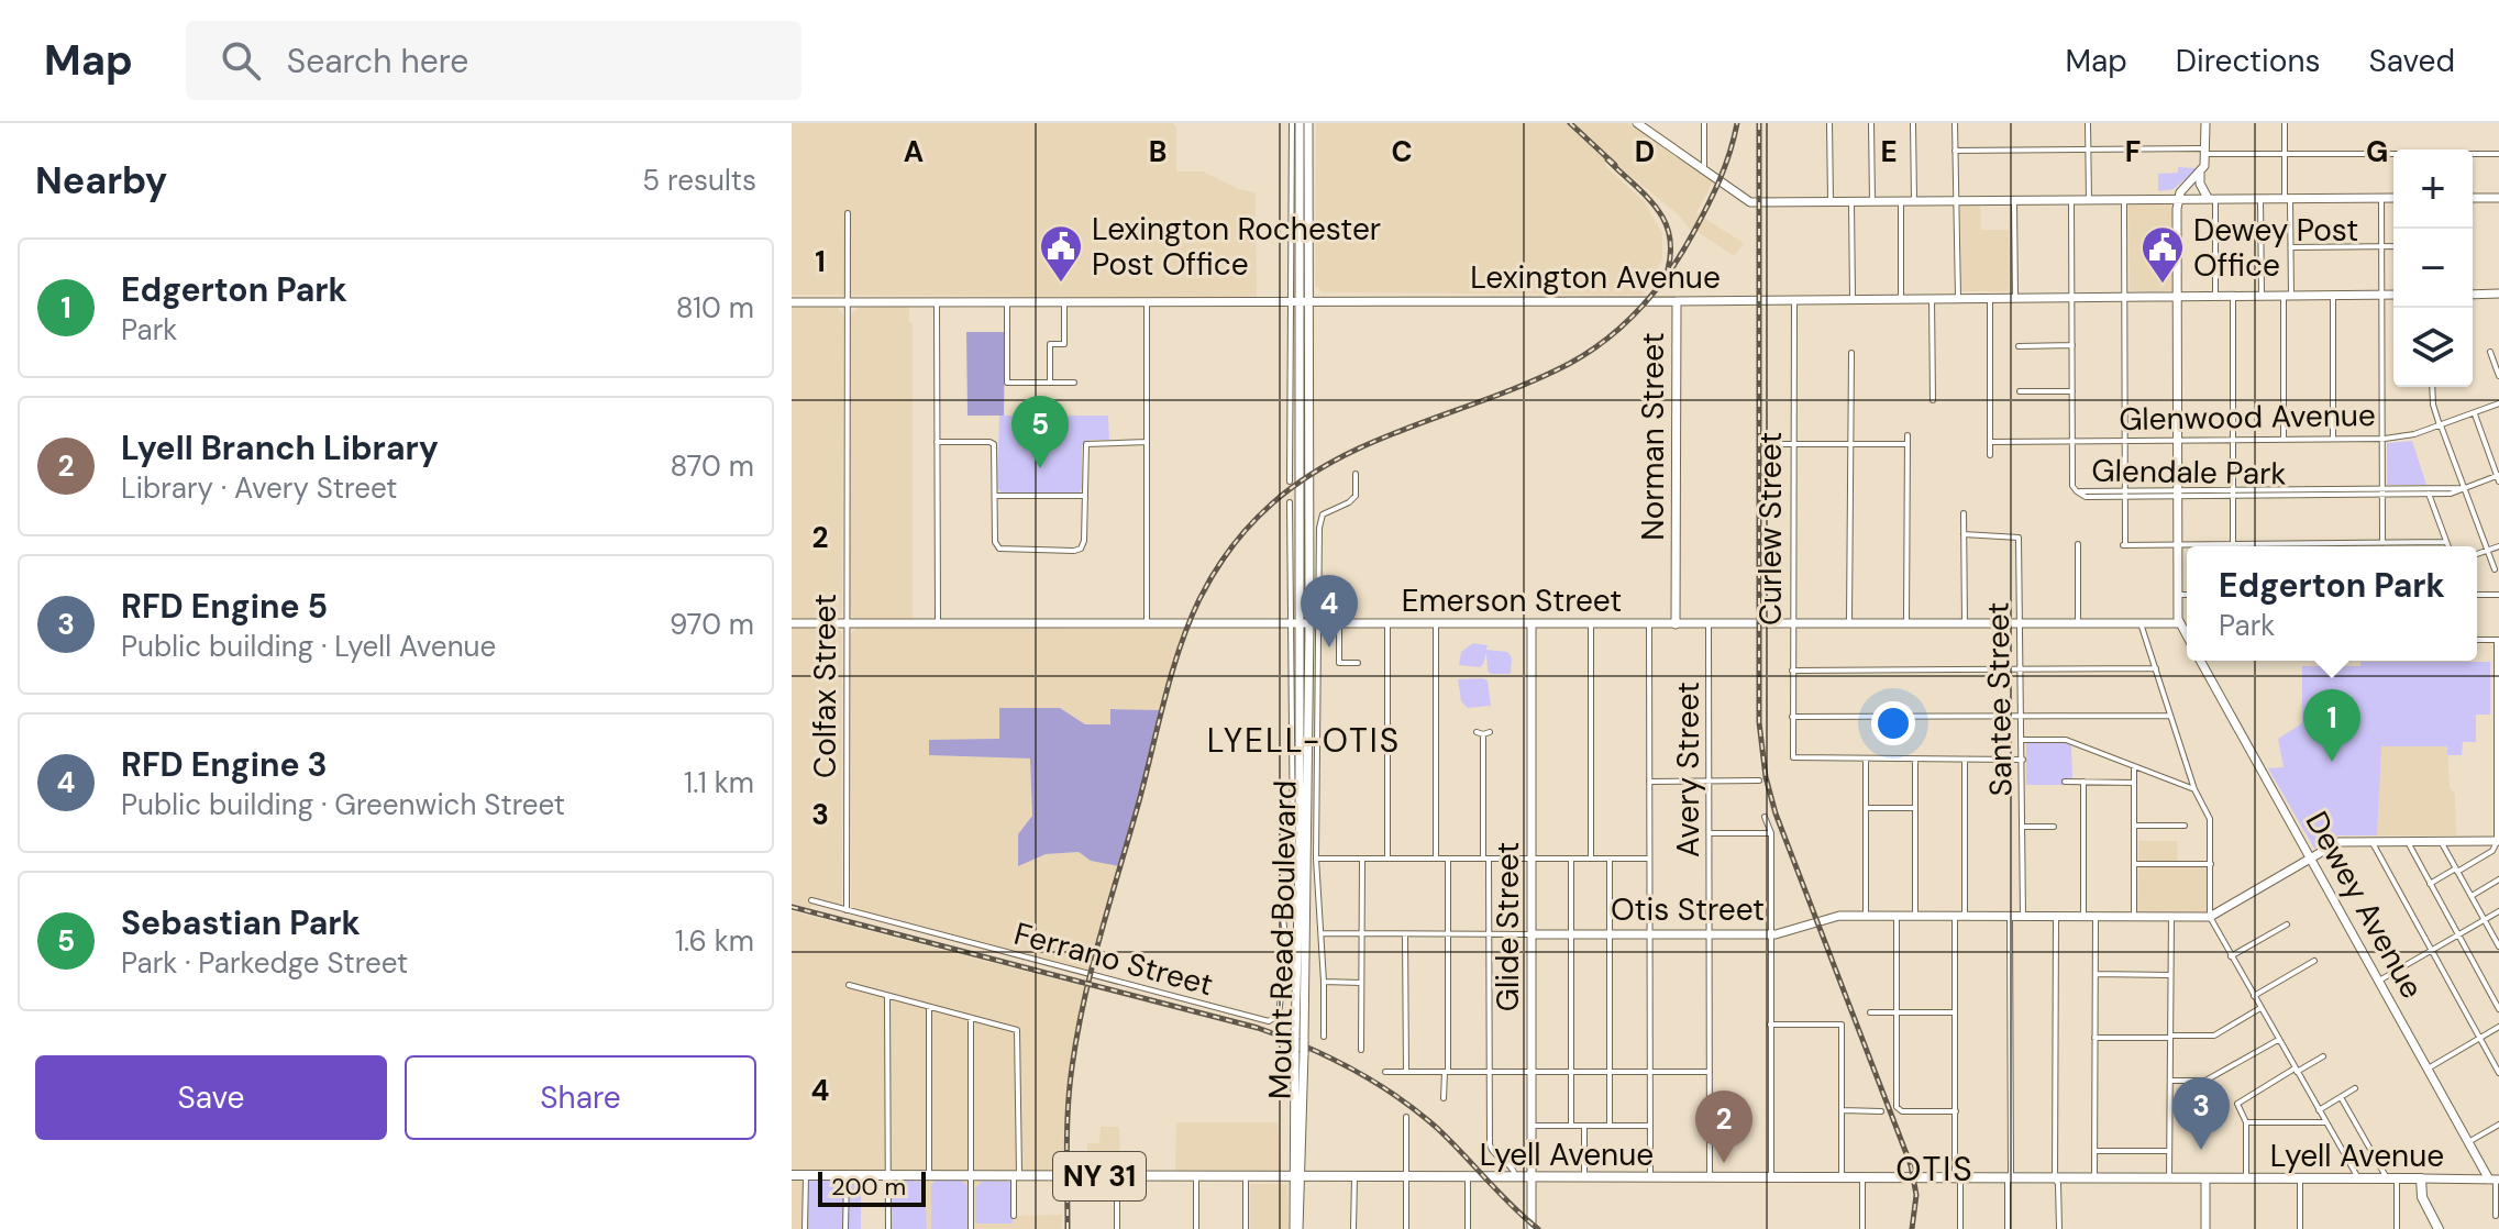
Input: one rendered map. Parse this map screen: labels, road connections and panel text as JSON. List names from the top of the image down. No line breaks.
{"streets":{"main road":["Lyell Avenue","NY 31"],"street":["Lexington Avenue","Glenwood Avenue","Norman Street","Glendale Park","Curlew Street","Emerson Street","Colfax Street","Santee Street","Avery Street","Dewey Avenue","Otis Street","Glide Street","Mount Read Boulevard","Ferrano Street"]},"crossings":[["Lexington Avenue","Norman Street"],["Lexington Avenue","Curlew Street"],["Lexington Avenue","Colfax Street"],["Lexington Avenue","Mount Read Boulevard"],["Glenwood Avenue","Glendale Park"],["Norman Street","Emerson Street"],["Curlew Street","Emerson Street"],["Emerson Street","Colfax Street"],["Emerson Street","Santee Street"],["Emerson Street","Avery Street"],["Emerson Street","Glide Street"],["Emerson Street","Mount Read Boulevard"],["Colfax Street","Ferrano Street"],["Santee Street","Otis Street"],["Avery Street","Otis Street"],["Avery Street","Lyell Avenue"],["Dewey Avenue","Lyell Avenue"],["Otis Street","Glide Street"],["Otis Street","Mount Read Boulevard"],["Glide Street","Lyell Avenue"],["Mount Read Boulevard","Ferrano Street"],["Mount Read Boulevard","Lyell Avenue"]],"districts":["LYELL-OTIS","OTIS"],"places":{"public building":["Lexington Rochester Post Office","Dewey Post Office"]},"scale_bar":"200 m","page":{"header":"Map","search":"Search here","nav":["Map","Directions","Saved"],"heading":["Nearby","5 results"],"map_buttons":["+","−"],"list":[{"mark":"1","name":"Edgerton Park","note":"Park","value":"810 m"},{"mark":"2","name":"Lyell Branch Library","note":"Library · Avery Street","value":"870 m"},{"mark":"3","name":"RFD Engine 5","note":"Public building · Lyell Avenue","value":"970 m"},{"mark":"4","name":"RFD Engine 3","note":"Public building · Greenwich Street","value":"1.1 km"},{"mark":"5","name":"Sebastian Park","note":"Park · Parkedge Street","value":"1.6 km"}],"pins":["5","4","1","3","2"],"popup":["Edgerton Park","Park"],"buttons":["Save","Share"],"scale":"200 m"},"grid":{"columns":["A","B","C","D","E","F","G"],"rows":["1","2","3","4"]}}
